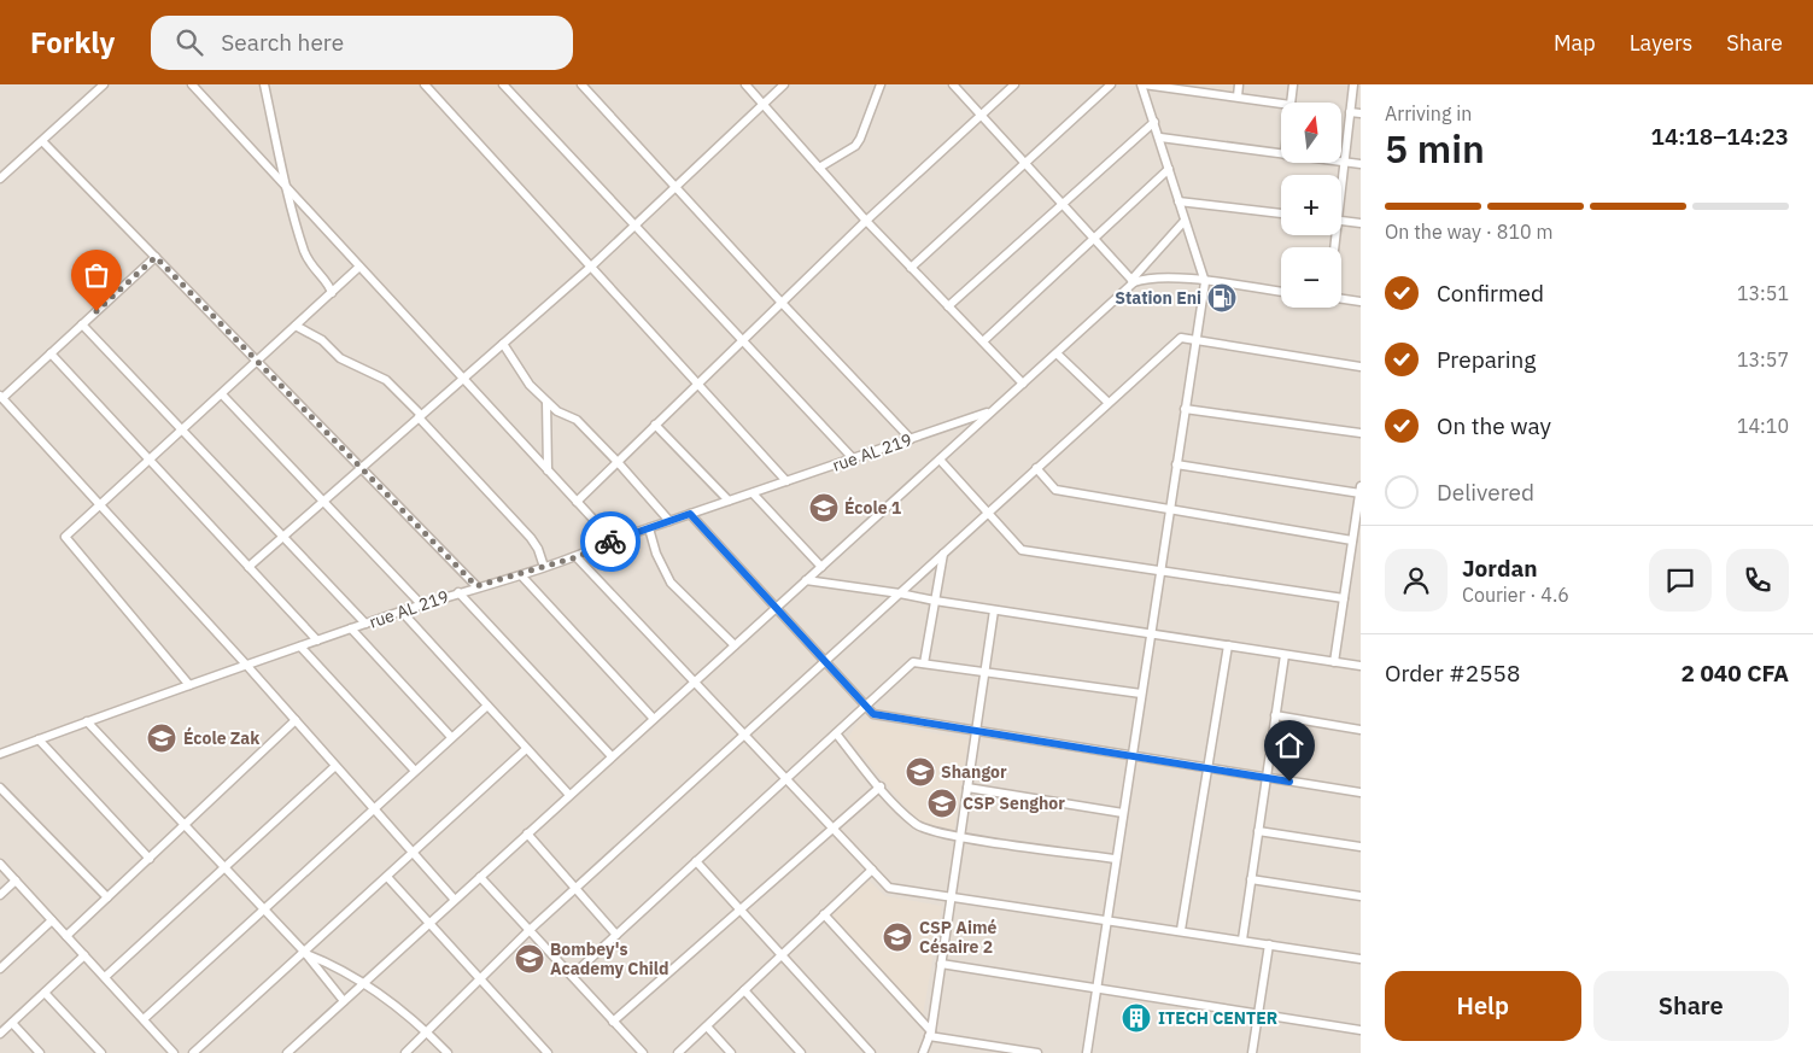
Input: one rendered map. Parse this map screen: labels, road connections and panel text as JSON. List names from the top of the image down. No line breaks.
{"streets":{"street":["rue AL 219"]},"places":{"fuel station":["Station Eni"],"school or university":["École 1","École Zak","Shangor","CSP Senghor","CSP Aimé Césaire 2","Bombey's Academy Child"],"building":["ITECH CENTER"]},"north":"top","page":{"header":"Forkly","search":"Search here","nav":["Map","Layers","Share"],"heading":["5 min","Arriving in","14:18–14:23"],"panel":["Jordan","Courier · 4.6","Order #2558","2 040 CFA"],"map_buttons":["+","−"],"bar":"On the way · 810 m","list":[["Confirmed","13:51"],["Preparing","13:57"],["On the way","14:10"],"Delivered"],"buttons":["Help","Share"]}}
